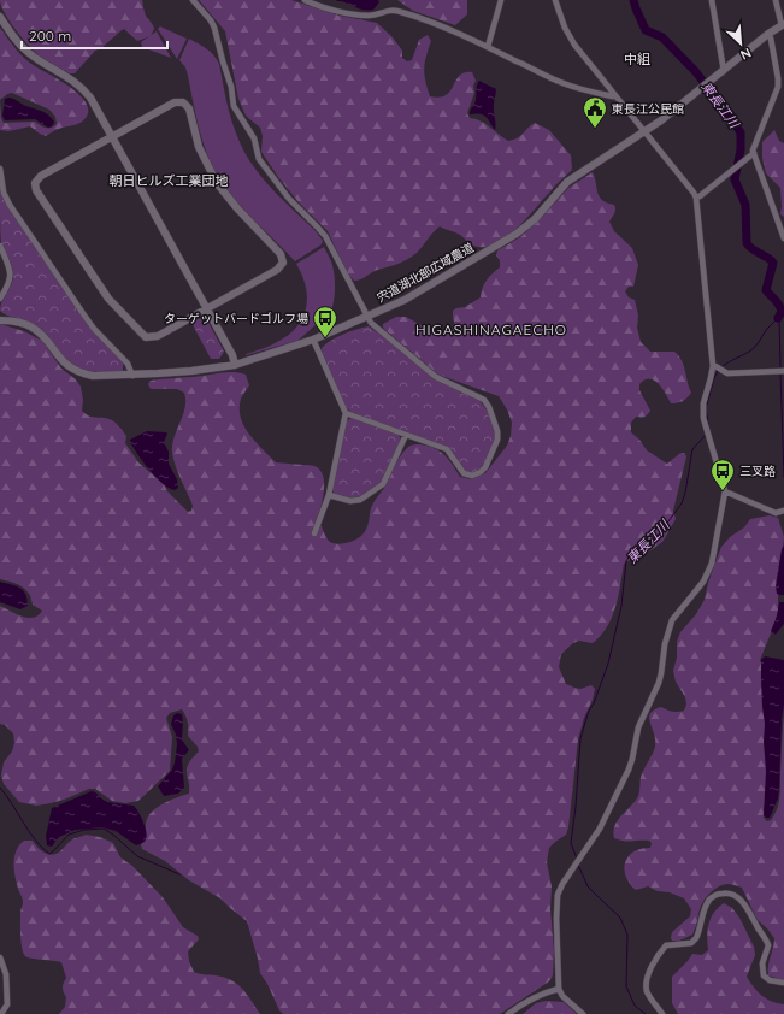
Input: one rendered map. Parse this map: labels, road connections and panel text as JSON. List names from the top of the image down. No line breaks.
{"streets":{"street":["宍道湖北部広域農道"]},"districts":["中組","朝日ヒルズ工業団地","HIGASHINAGAECHO"],"water":["東長江川"],"places":{"public building":["東長江公民館"],"bus stop":["ターゲットバードゴルフ場","三叉路"]},"scale_bar":"200 m","north":"bottom right"}
